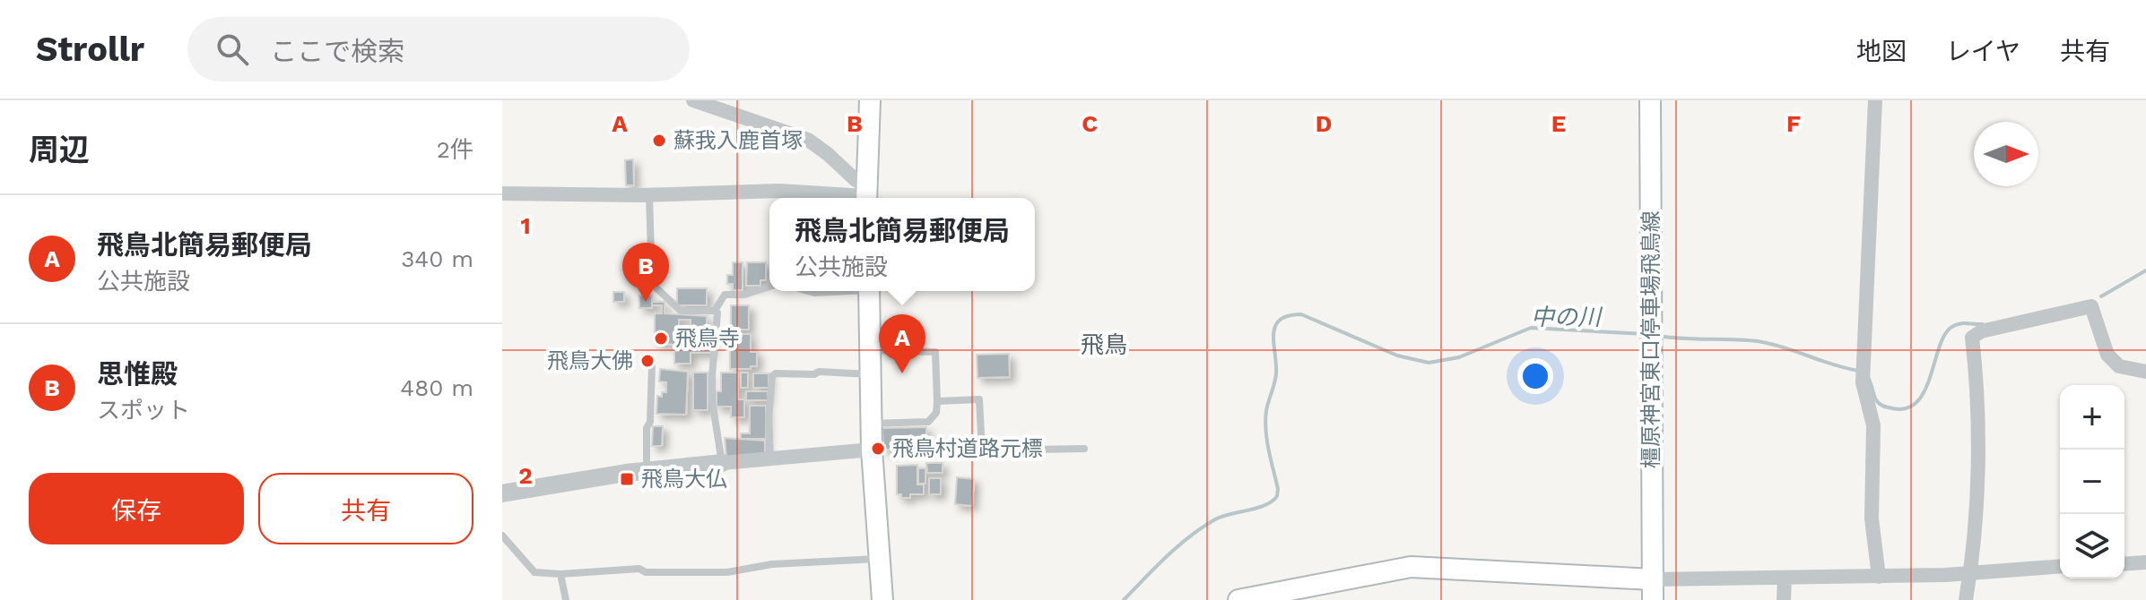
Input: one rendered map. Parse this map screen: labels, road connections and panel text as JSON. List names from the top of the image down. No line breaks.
{"streets":{"main road":["橿原神宮東口停車場飛鳥線"]},"districts":["飛鳥"],"water":["中の川"],"places":{"other":["蘇我入鹿首塚","飛鳥寺","飛鳥大佛","飛鳥村道路元標"],"transit":["飛鳥大仏"]},"north":"right","page":{"header":"Strollr","search":"ここで検索","nav":["地図","レイヤ","共有"],"heading":["周辺","2件"],"list":[{"mark":"A","name":"飛鳥北簡易郵便局","note":"公共施設","value":"340 m"},{"mark":"B","name":"思惟殿","note":"スポット","value":"480 m"}],"popup":["飛鳥北簡易郵便局","公共施設"],"pins":["B","A"],"map_buttons":["+","−"],"buttons":["保存","共有"]},"grid":{"columns":["A","B","C","D","E","F"],"rows":["1","2"]}}
